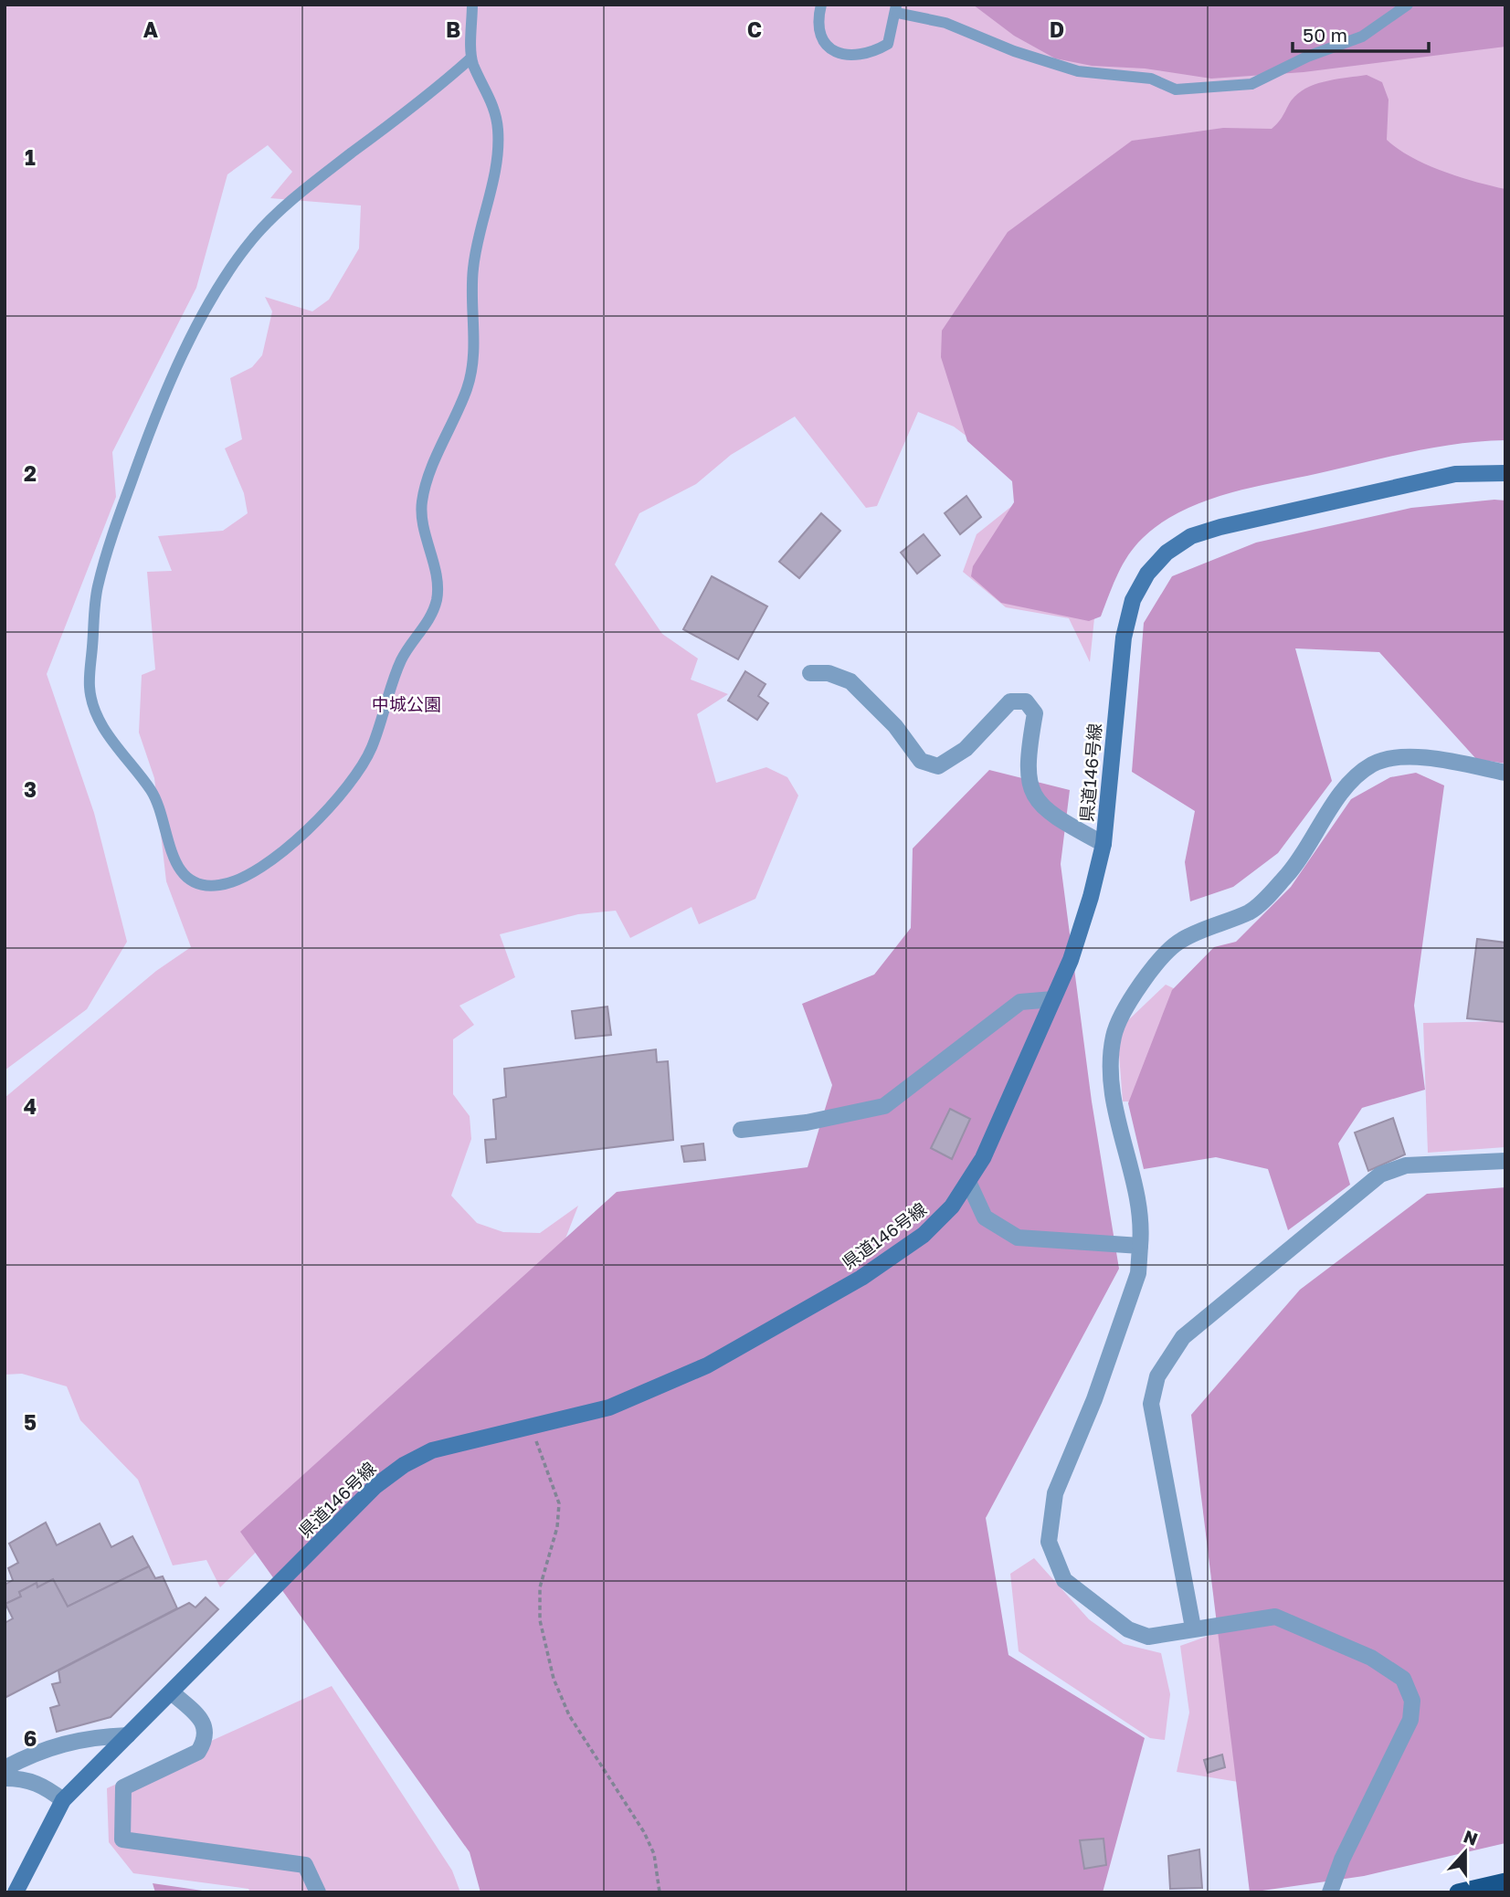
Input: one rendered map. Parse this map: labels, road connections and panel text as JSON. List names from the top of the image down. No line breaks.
{"streets":{"main road":["県道146号線"]},"parks":["中城公園"],"scale_bar":"50 m","north":"top","grid":{"columns":["A","B","C","D"],"rows":["1","2","3","4","5","6"]}}
